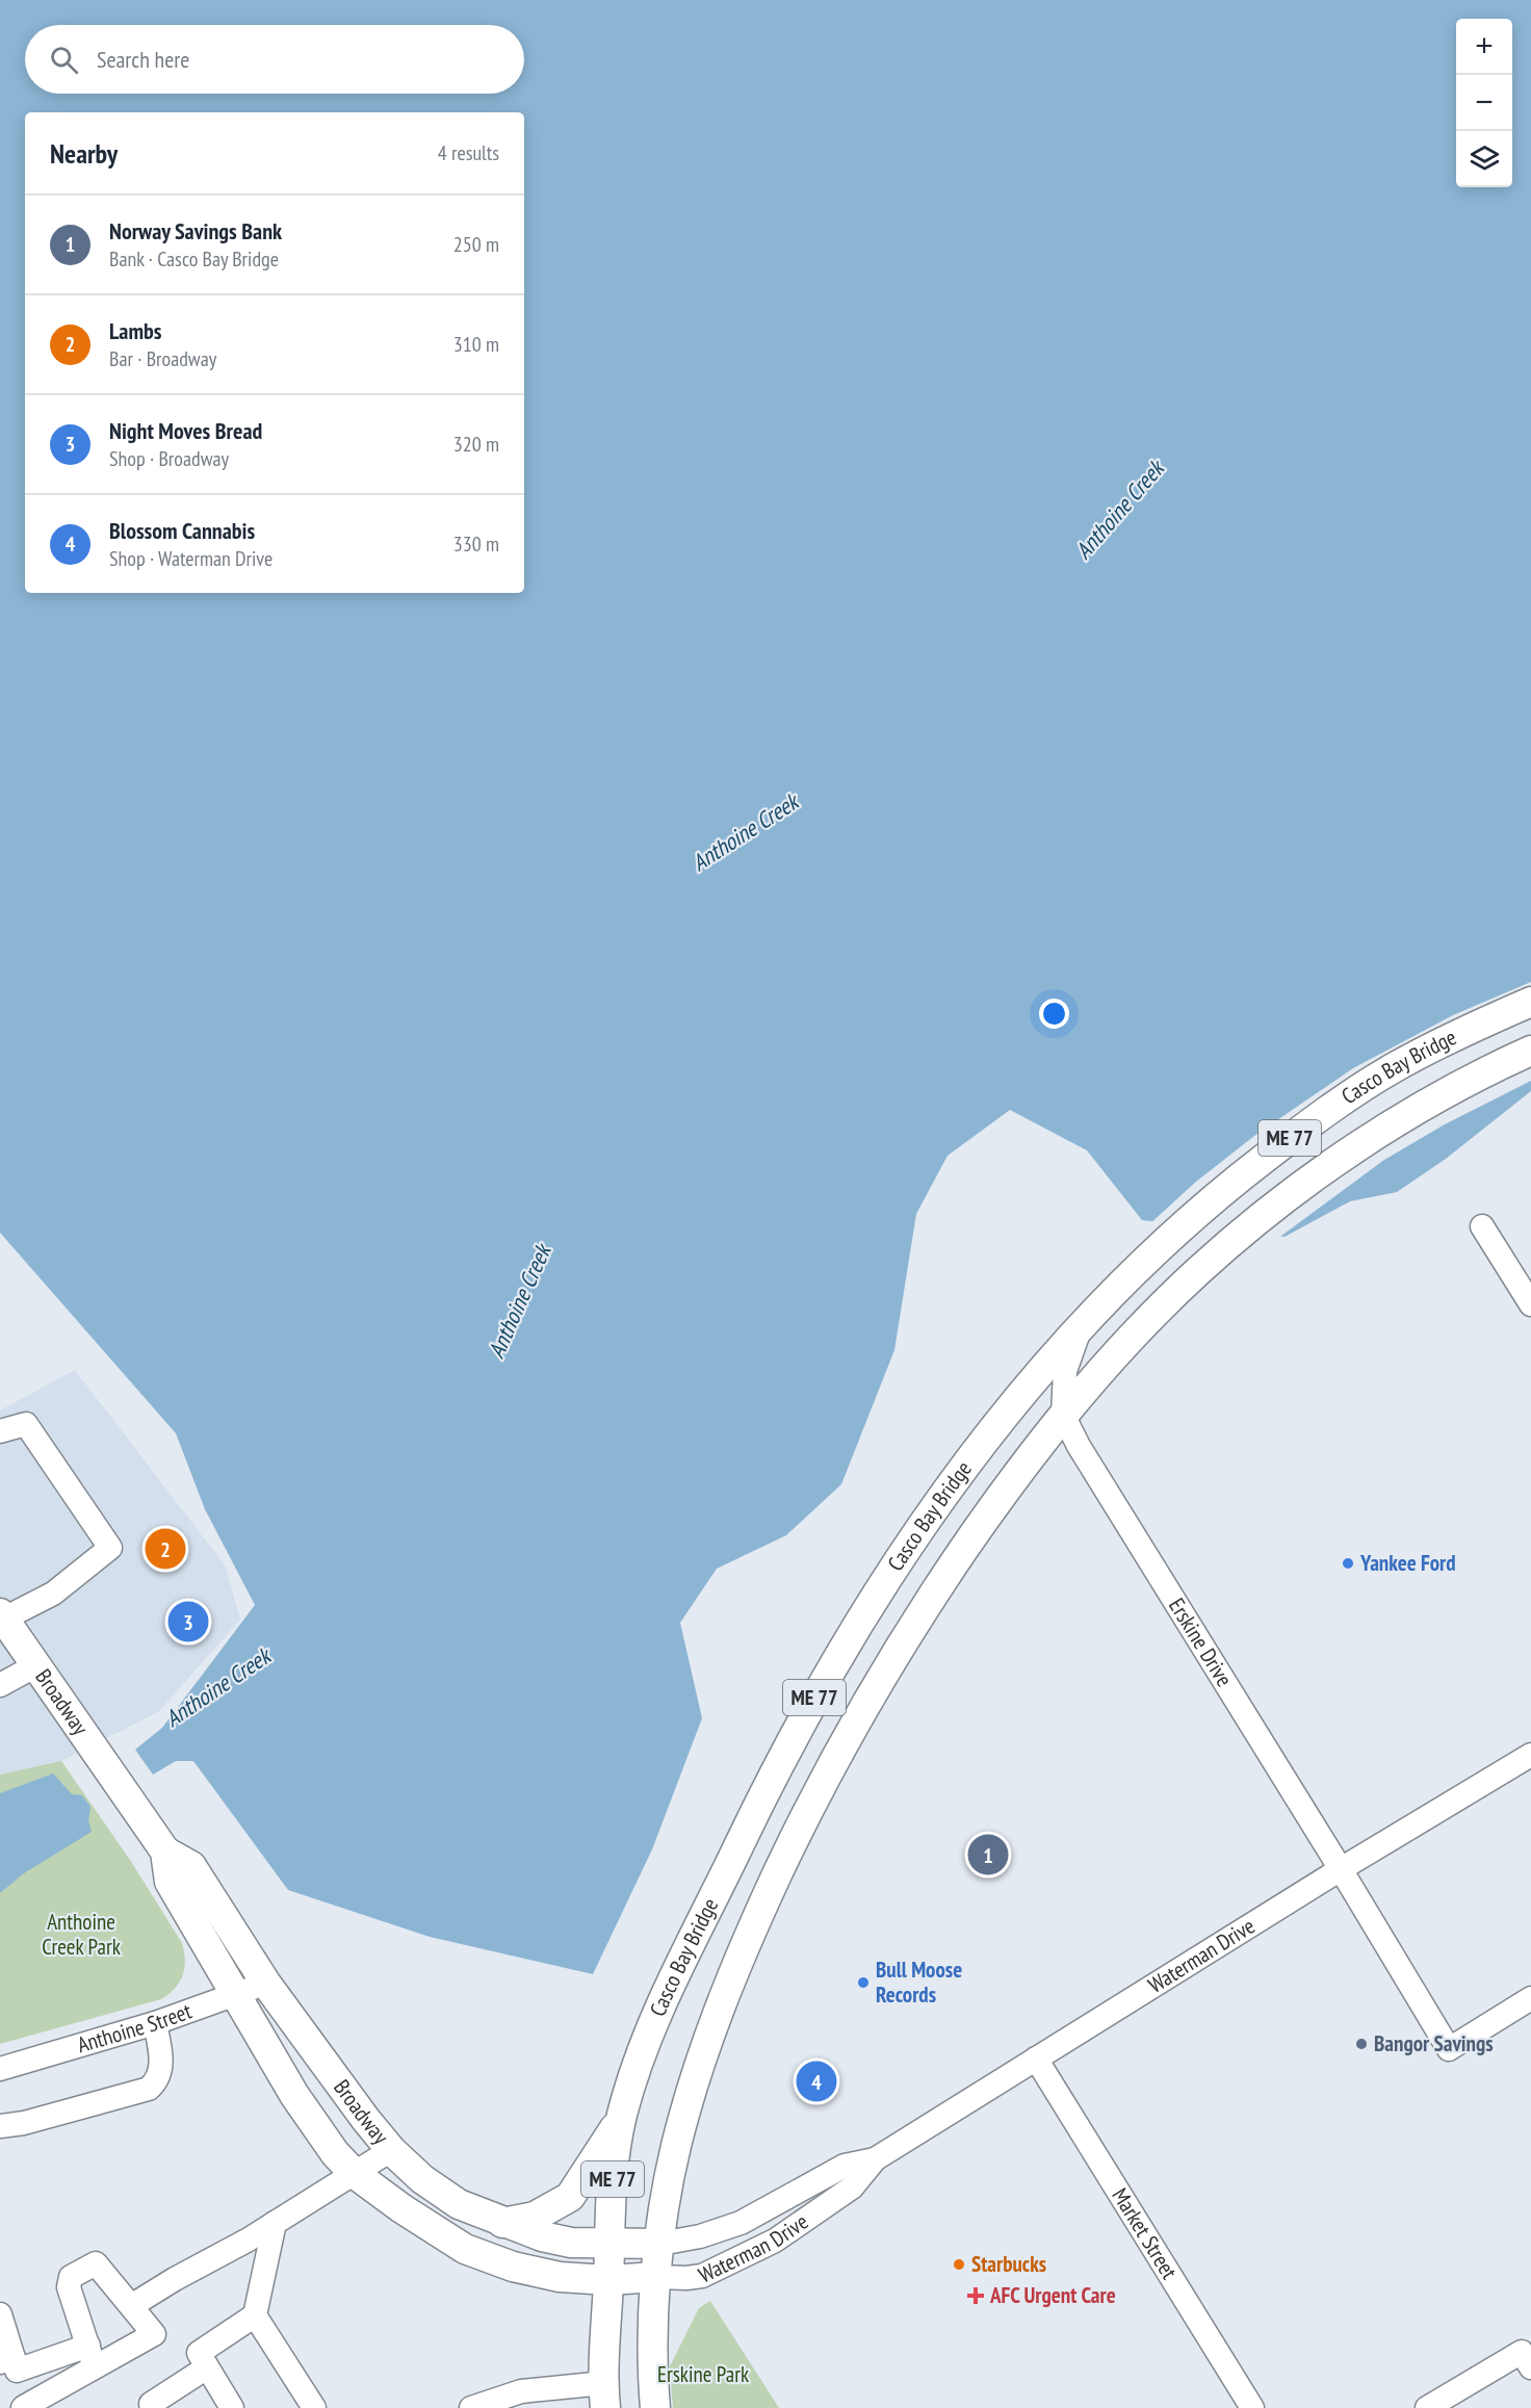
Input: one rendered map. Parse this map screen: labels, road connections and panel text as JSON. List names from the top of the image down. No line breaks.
{"streets":{"main road":["Casco Bay Bridge","ME 77","Broadway","Waterman Drive"],"street":["Erskine Drive","Anthoine Street","Market Street"]},"crossings":[["Casco Bay Bridge","ME 77"],["Casco Bay Bridge","Erskine Drive"],["Casco Bay Bridge","Broadway"],["Casco Bay Bridge","Waterman Drive"],["ME 77","Broadway"],["ME 77","Waterman Drive"],["Erskine Drive","Waterman Drive"],["Broadway","Waterman Drive"],["Broadway","Anthoine Street"],["Waterman Drive","Market Street"]],"water":["Anthoine Creek"],"parks":["Anthoine Creek Park","Erskine Park"],"places":{"other":["Yankee Ford","Bull Moose Records","Bangor Savings","Starbucks"],"health":["AFC Urgent Care"]},"page":{"map_buttons":["+","−"],"search":"Search here","heading":["Nearby","4 results"],"list":[{"mark":"1","name":"Norway Savings Bank","note":"Bank · Casco Bay Bridge","value":"250 m"},{"mark":"2","name":"Lambs","note":"Bar · Broadway","value":"310 m"},{"mark":"3","name":"Night Moves Bread","note":"Shop · Broadway","value":"320 m"},{"mark":"4","name":"Blossom Cannabis","note":"Shop · Waterman Drive","value":"330 m"}],"pins":["2","3","1","4"]}}
